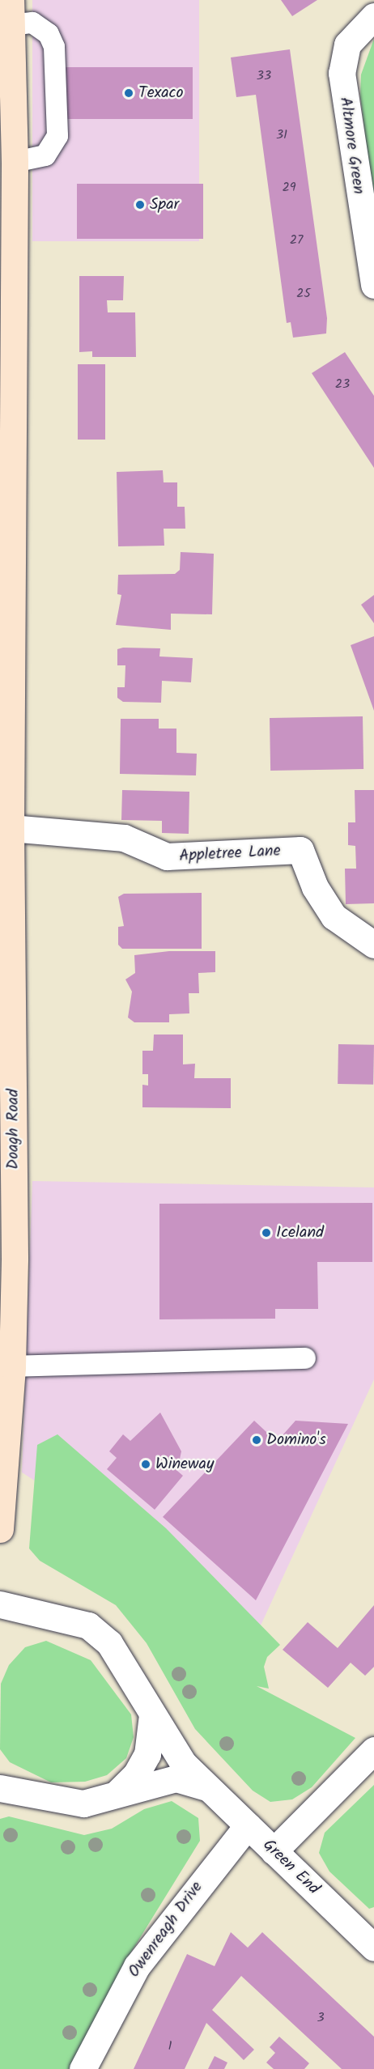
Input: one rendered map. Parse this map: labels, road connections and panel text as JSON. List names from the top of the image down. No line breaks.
{"streets":{"main road":["Doagh Road"],"street":["Altmore Green","Appletree Lane","Green End","Owenreagh Drive"]},"crossings":[["Appletree Lane","Doagh Road"],["Green End","Owenreagh Drive"]],"places":["Texaco","Spar","Iceland","Domino's","Wineway"],"house_numbers":["33","31","29","27","25","23","3","1"]}
